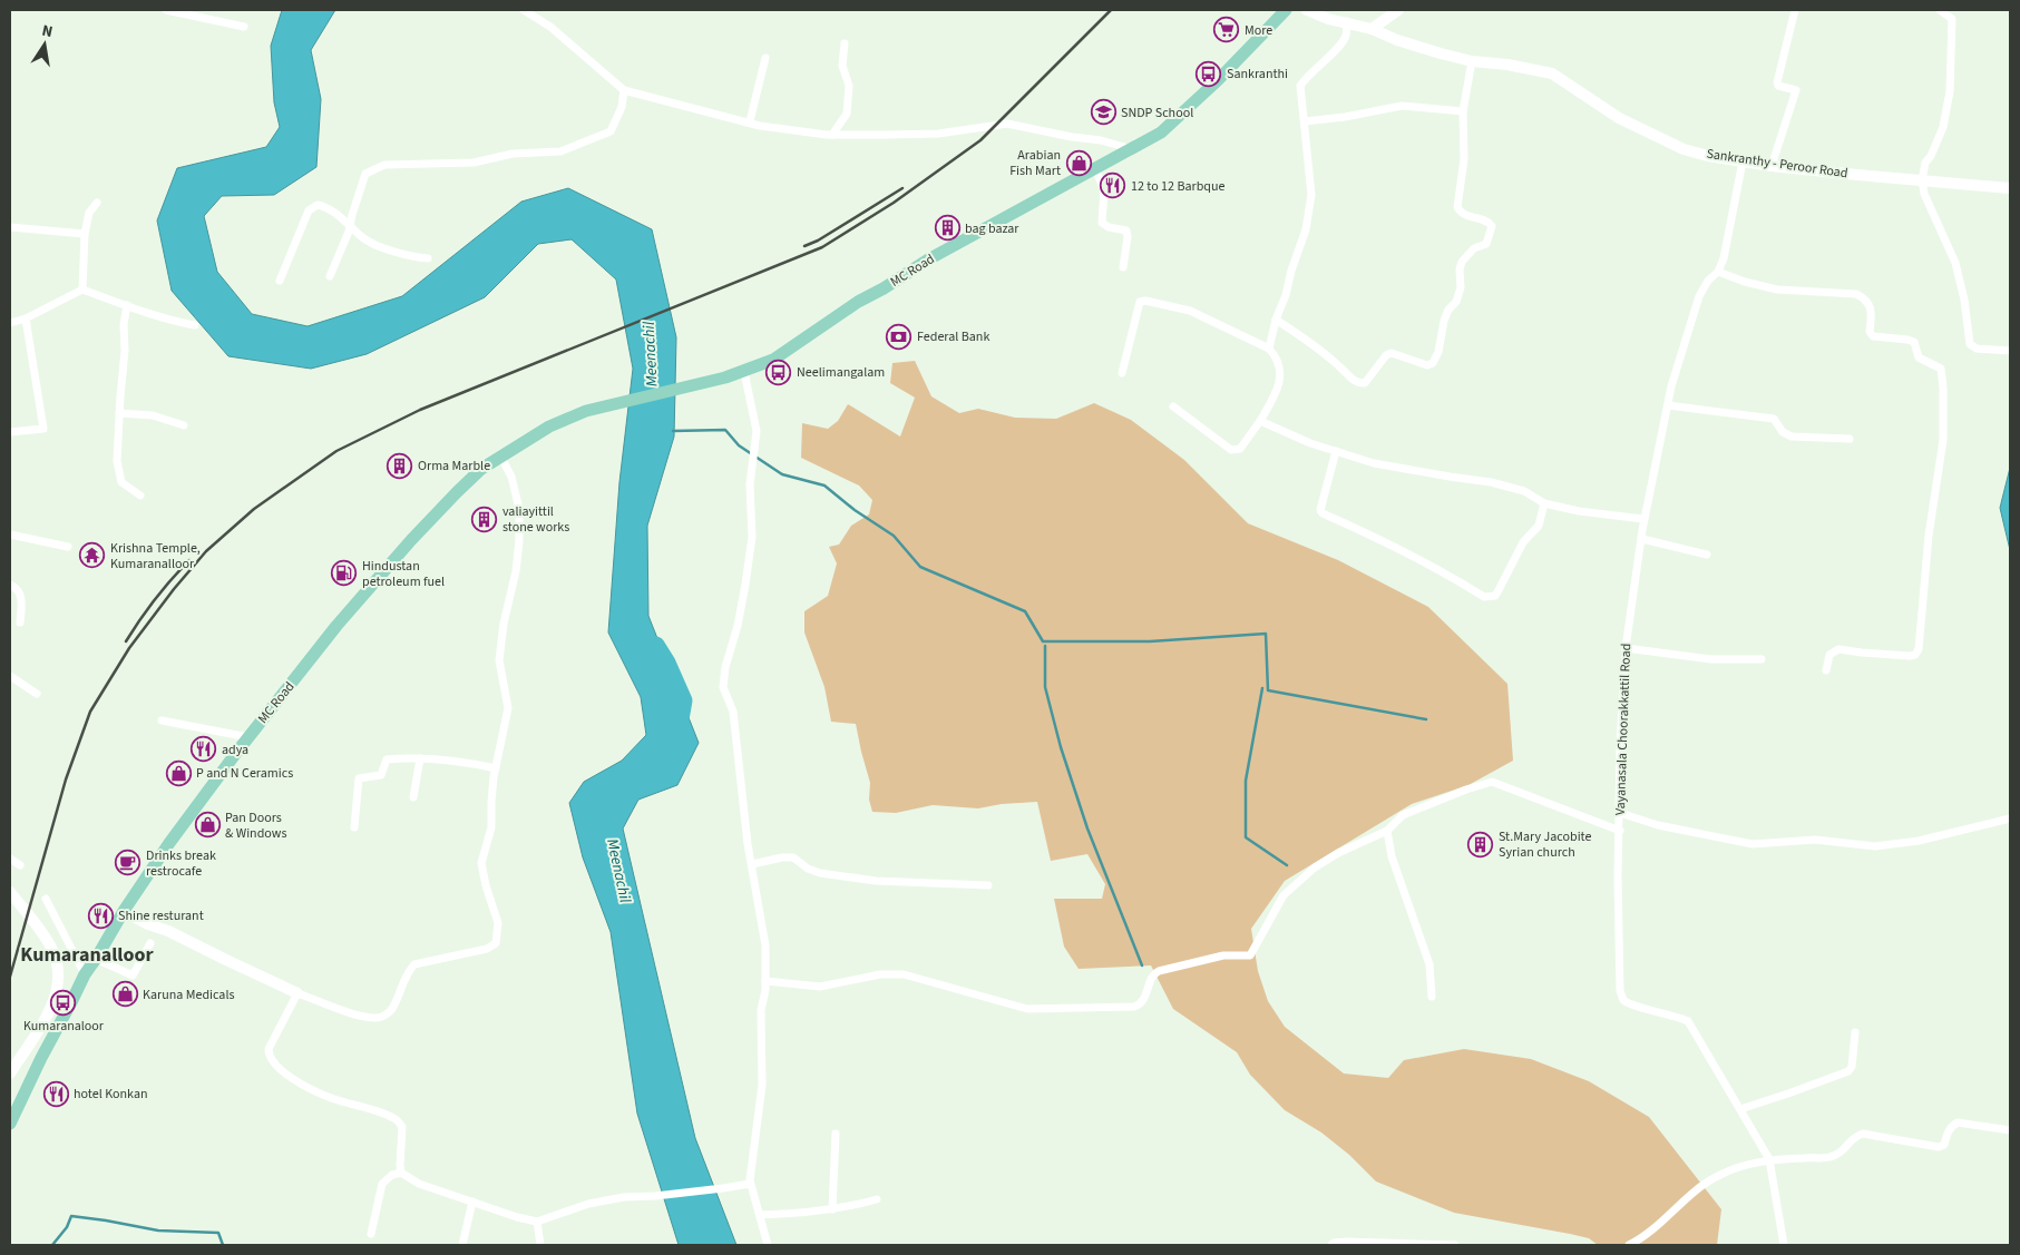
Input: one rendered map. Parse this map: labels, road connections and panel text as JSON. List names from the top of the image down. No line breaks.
{"streets":{"main road":["Sankranthy - Peroor Road","MC Road"],"street":["Vayanasala Choorakkattil Road"]},"crossings":[["Sankranthy - Peroor Road","Vayanasala Choorakkattil Road"]],"districts":["Kumaranalloor"],"water":["Meenachil"],"places":{"supermarket":["More"],"bus stop":["Sankranthi","Neelimangalam","Kumaranaloor"],"school or university":["SNDP School"],"shop":["Arabian Fish Mart","P and N Ceramics","Pan Doors & Windows","Karuna Medicals"],"restaurant":["12 to 12 Barbque","adya","Shine resturant","hotel Konkan"],"building":["bag bazar","Orma Marble","valiayittil stone works","St.Mary Jacobite Syrian church"],"bank":["Federal Bank"],"temple":["Krishna Temple, Kumaranalloor"],"fuel station":["Hindustan petroleum fuel"],"cafe":["Drinks break restrocafe"]},"north":"top"}
